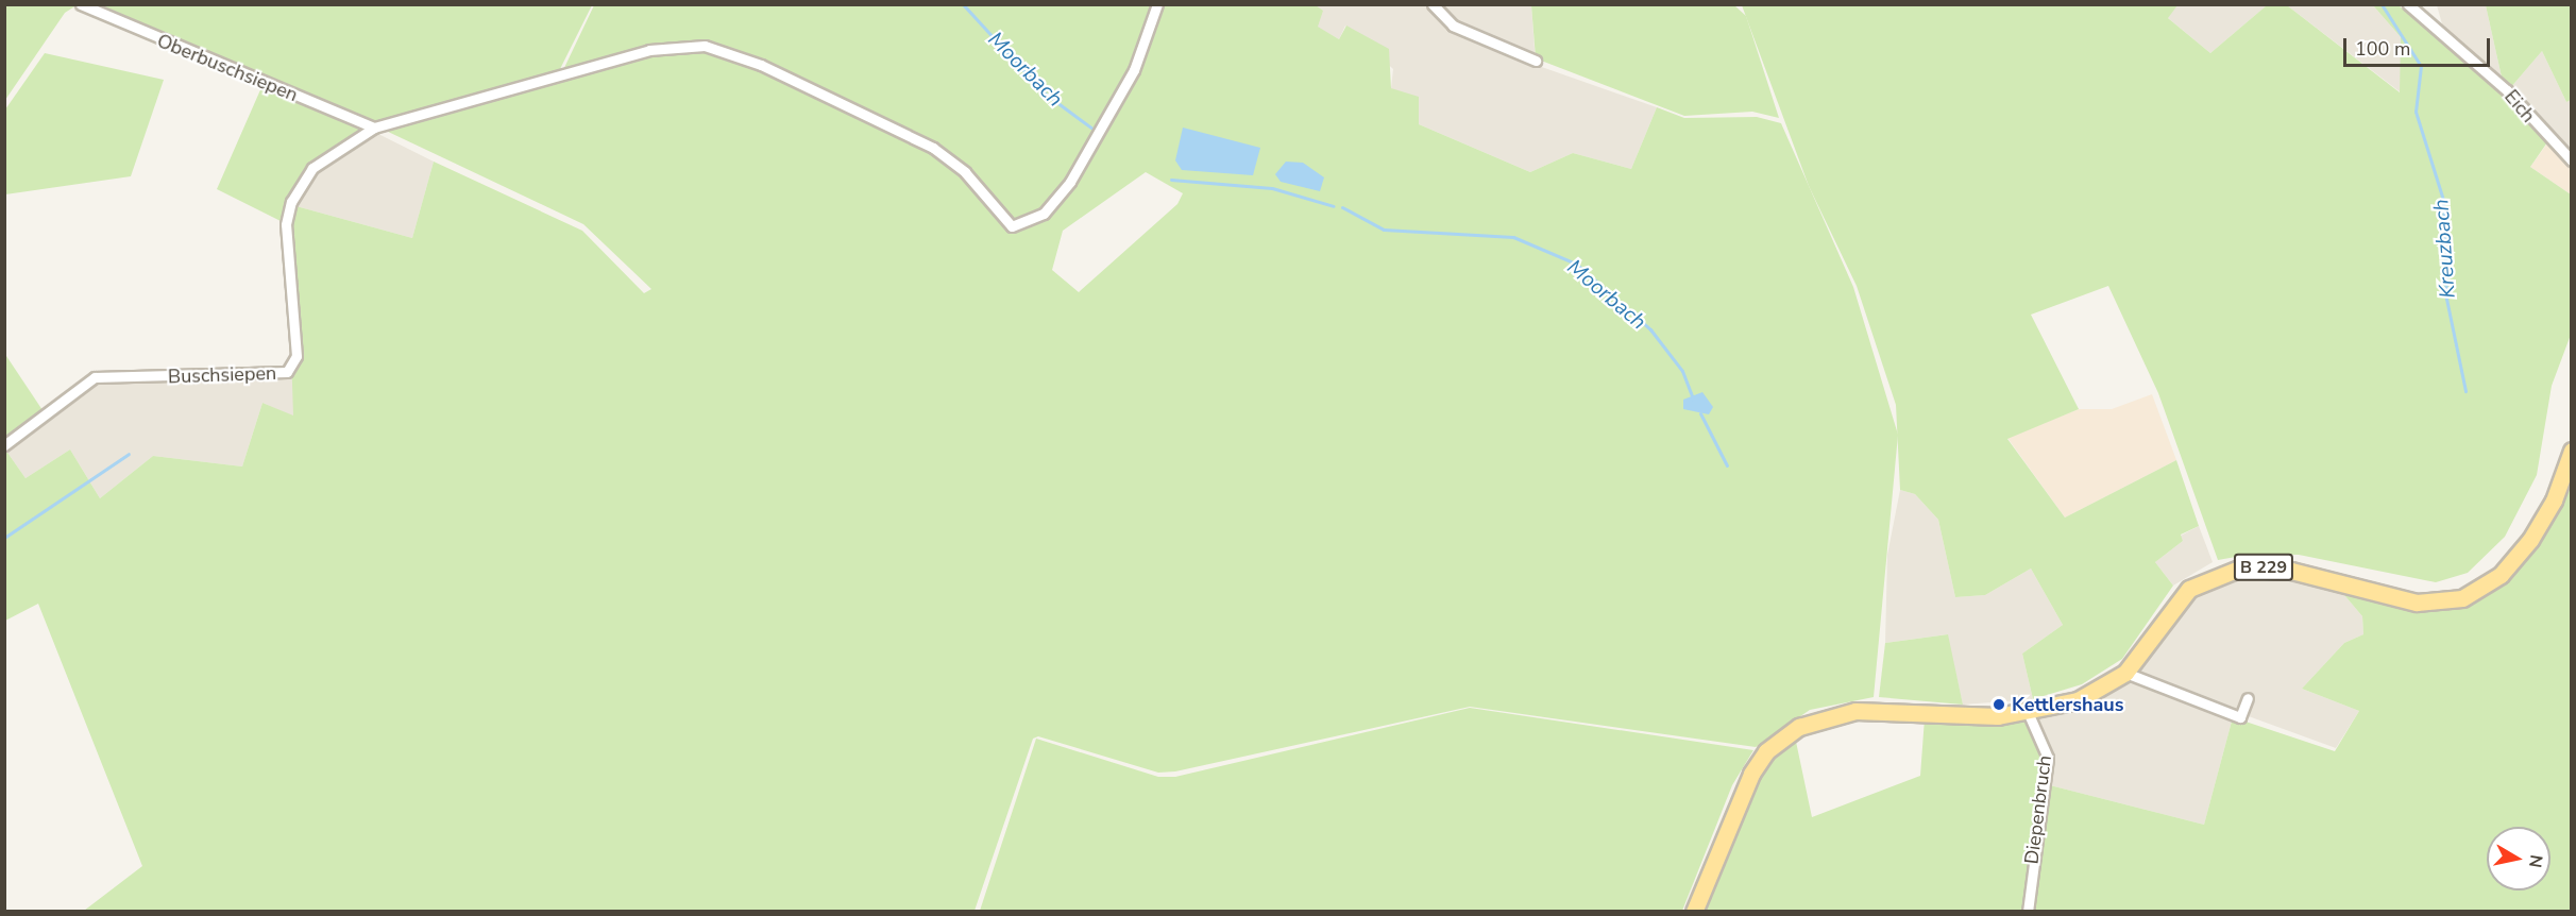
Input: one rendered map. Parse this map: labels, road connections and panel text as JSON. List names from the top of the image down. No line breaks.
{"streets":{"main road":["B 229"],"street":["Oberbuschsiepen","Eich","Buschsiepen","Diepenbruch"]},"crossings":[["Oberbuschsiepen","Buschsiepen"],["B 229","Diepenbruch"]],"water":["Moorbach","Kreuzbach"],"places":["Kettlershaus"],"scale_bar":"100 m","north":"right"}
